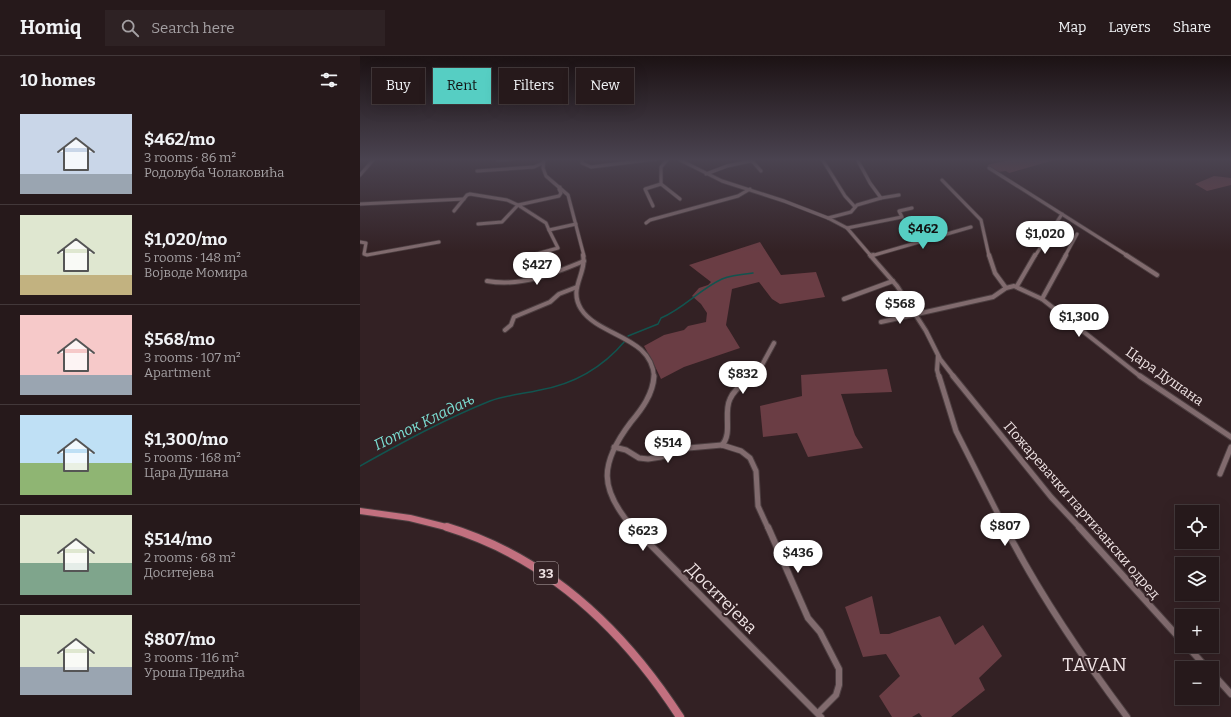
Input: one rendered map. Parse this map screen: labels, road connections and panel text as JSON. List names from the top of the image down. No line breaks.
{"streets":{"main road":["33"],"street":["Цара Душана","Пожаревачки партизански одред","Доситејева"]},"districts":["TAVAN"],"water":["Поток Кладањ"],"page":{"header":"Homiq","search":"Search here","nav":["Map","Layers","Share"],"heading":"10 homes","chip":["Buy","Rent","Filters","New"],"list":[{"name":"$462/mo","note":"3 rooms · 86 m² · Родољуба Чолаковића"},{"name":"$1,020/mo","note":"5 rooms · 148 m² · Војводе Момира"},{"name":"$568/mo","note":"3 rooms · 107 m² · Apartment"},{"name":"$1,300/mo","note":"5 rooms · 168 m² · Цара Душана"},{"name":"$514/mo","note":"2 rooms · 68 m² · Доситејева"},{"name":"$807/mo","note":"3 rooms · 116 m² · Уроша Предића"}],"price":["$462","$1,020","$427","$568","$1,300","$832","$514","$807","$623","$436"],"map_buttons":["+","−"]}}
